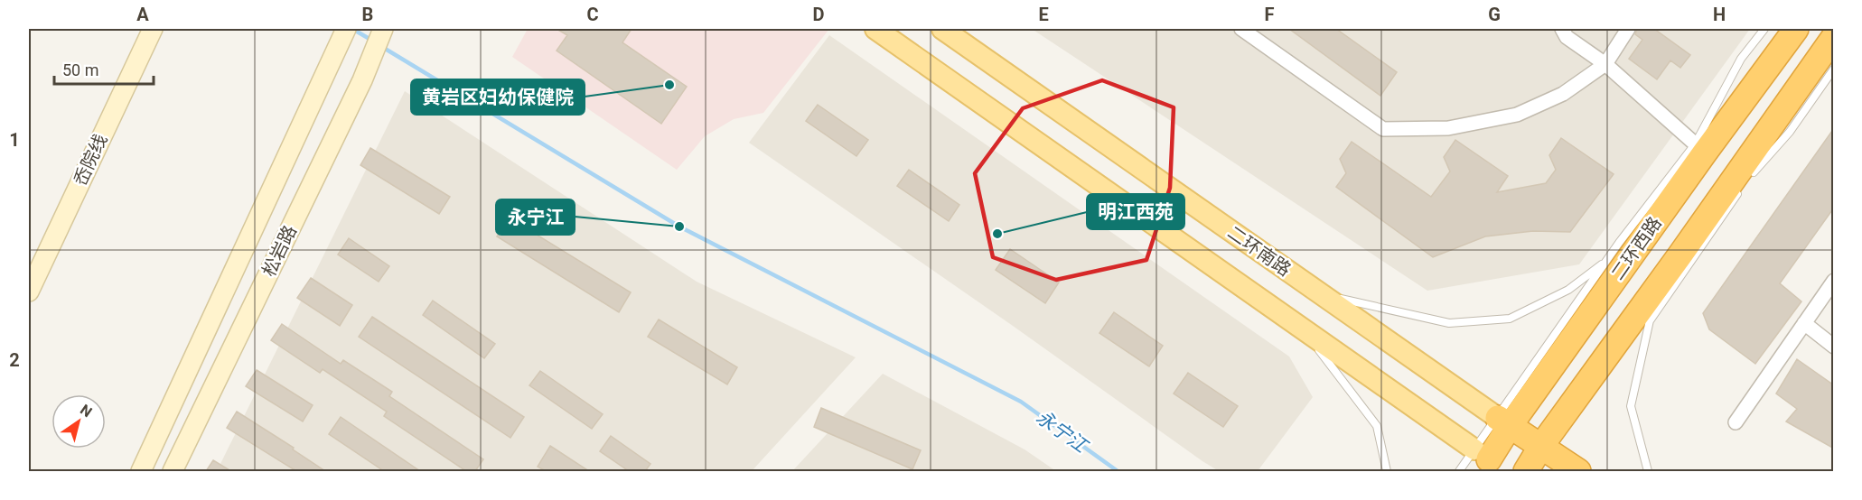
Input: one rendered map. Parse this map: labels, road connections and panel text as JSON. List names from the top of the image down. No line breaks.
{"streets":{"highway":["二环西路","二环南路"],"main road":["岙院线","松岩路"]},"crossings":[["二环西路","二环南路"]],"water":["永宁江"],"places":["黄岩区妇幼保健院","永宁江","明江西苑"],"scale_bar":"50 m","north":"top right","grid":{"columns":["A","B","C","D","E","F","G","H"],"rows":["1","2"]}}
